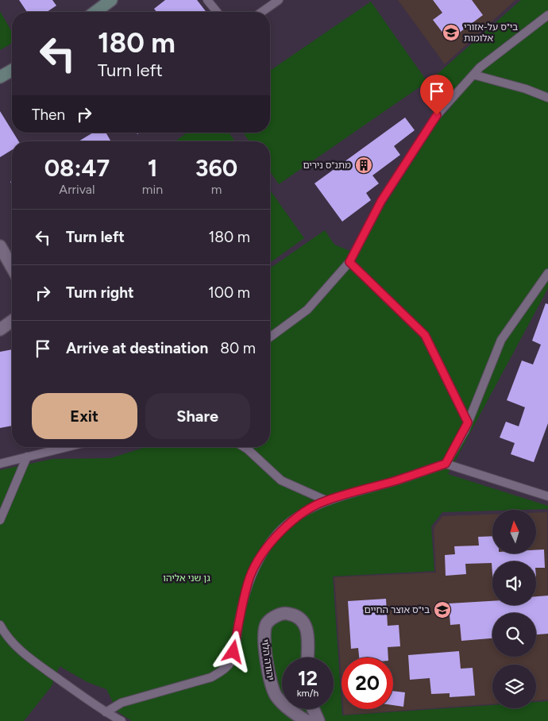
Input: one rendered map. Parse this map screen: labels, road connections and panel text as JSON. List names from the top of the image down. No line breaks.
{"streets":{"street":["יהודה הלוי"]},"parks":["גן שני אליהו"],"places":{"school or university":["בי\"ס על-אזורי אלומות","בי\"ס אוצר החיים"],"building":["מתנ\"ס נירים"]},"north":"top","page":{"turn":["180 m","Turn left"],"then":"Then","eta":["08:47","Arrival","1","min","360","m"],"list":[{"name":"Turn left","value":"180 m"},{"name":"Turn right","value":"100 m"},{"name":"Arrive at destination","value":"80 m"}],"buttons":["Exit","Share"],"speed":"12 km/h","limit":"20"}}
